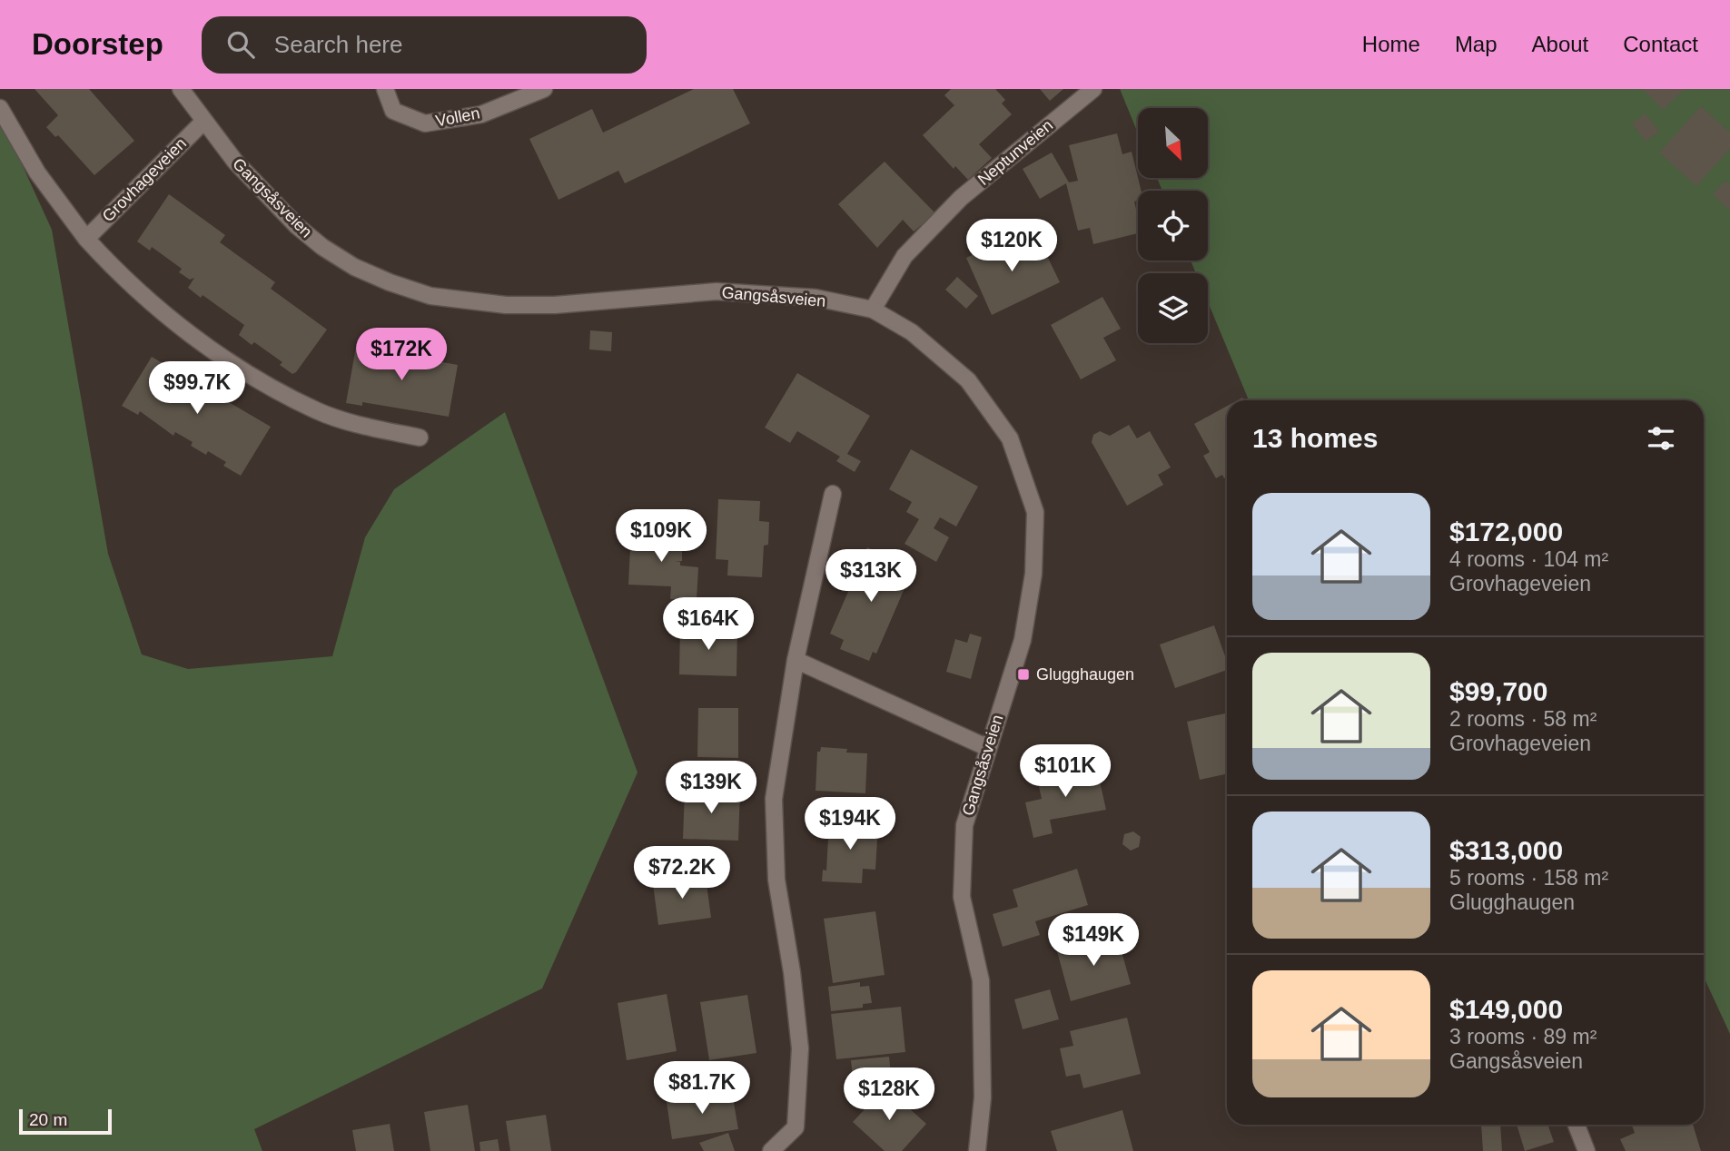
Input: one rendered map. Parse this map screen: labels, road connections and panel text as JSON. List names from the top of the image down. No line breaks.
{"streets":{"street":["Vollen","Neptunveien","Grovhageveien","Gangsåsveien"]},"crossings":[["Neptunveien","Gangsåsveien"],["Grovhageveien","Gangsåsveien"]],"places":{"transit":["Glugghaugen"]},"scale_bar":"20 m","north":"bottom right","page":{"header":"Doorstep","search":"Search here","nav":["Home","Map","About","Contact"],"price":["$120K","$172K","$99.7K","$109K","$313K","$164K","$101K","$139K","$194K","$72.2K","$149K","$81.7K","$128K"],"heading":"13 homes","list":[{"name":"$172,000","note":"4 rooms · 104 m² · Grovhageveien"},{"name":"$99,700","note":"2 rooms · 58 m² · Grovhageveien"},{"name":"$313,000","note":"5 rooms · 158 m² · Glugghaugen"},{"name":"$149,000","note":"3 rooms · 89 m² · Gangsåsveien"}],"scale":"20 m"}}
